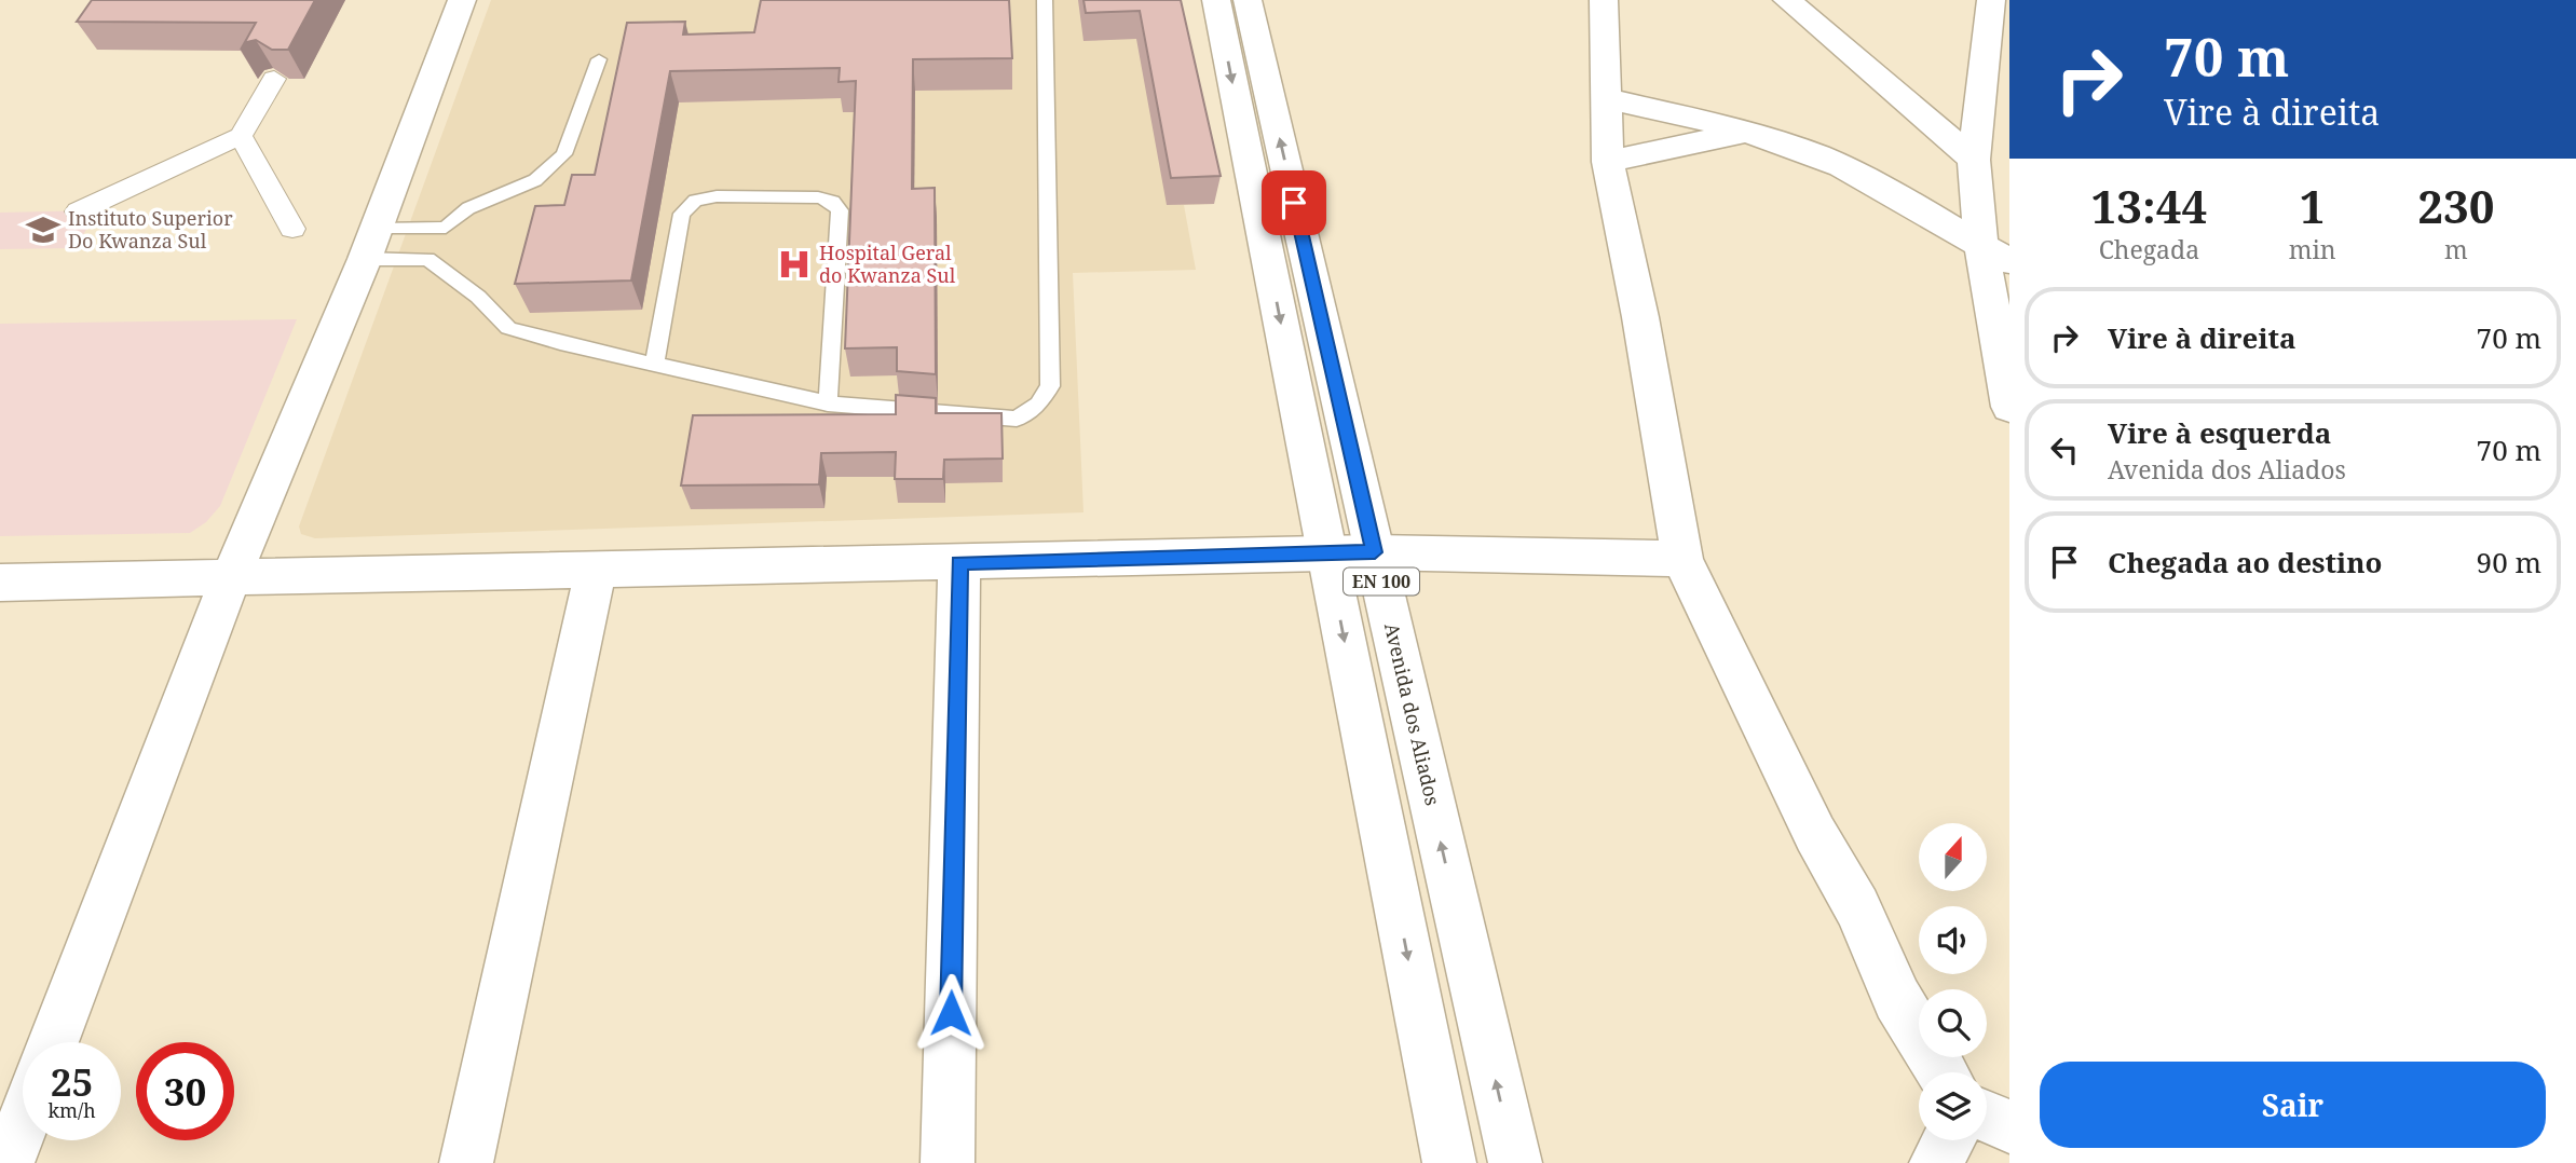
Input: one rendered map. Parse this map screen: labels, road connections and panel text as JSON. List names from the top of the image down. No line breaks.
{"streets":{"street":["EN 100","Avenida dos Aliados"]},"places":{"school or university":["Instituto Superior Do Kwanza Sul"],"hospital":["Hospital Geral do Kwanza Sul"]},"north":"top","page":{"turn":["70 m","Vire à direita"],"eta":["13:44","Chegada","1","min","230","m"],"list":[{"name":"Vire à direita","value":"70 m"},{"name":"Vire à esquerda","note":"Avenida dos Aliados","value":"70 m"},{"name":"Chegada ao destino","value":"90 m"}],"speed":"25 km/h","limit":"30","buttons":"Sair"}}
